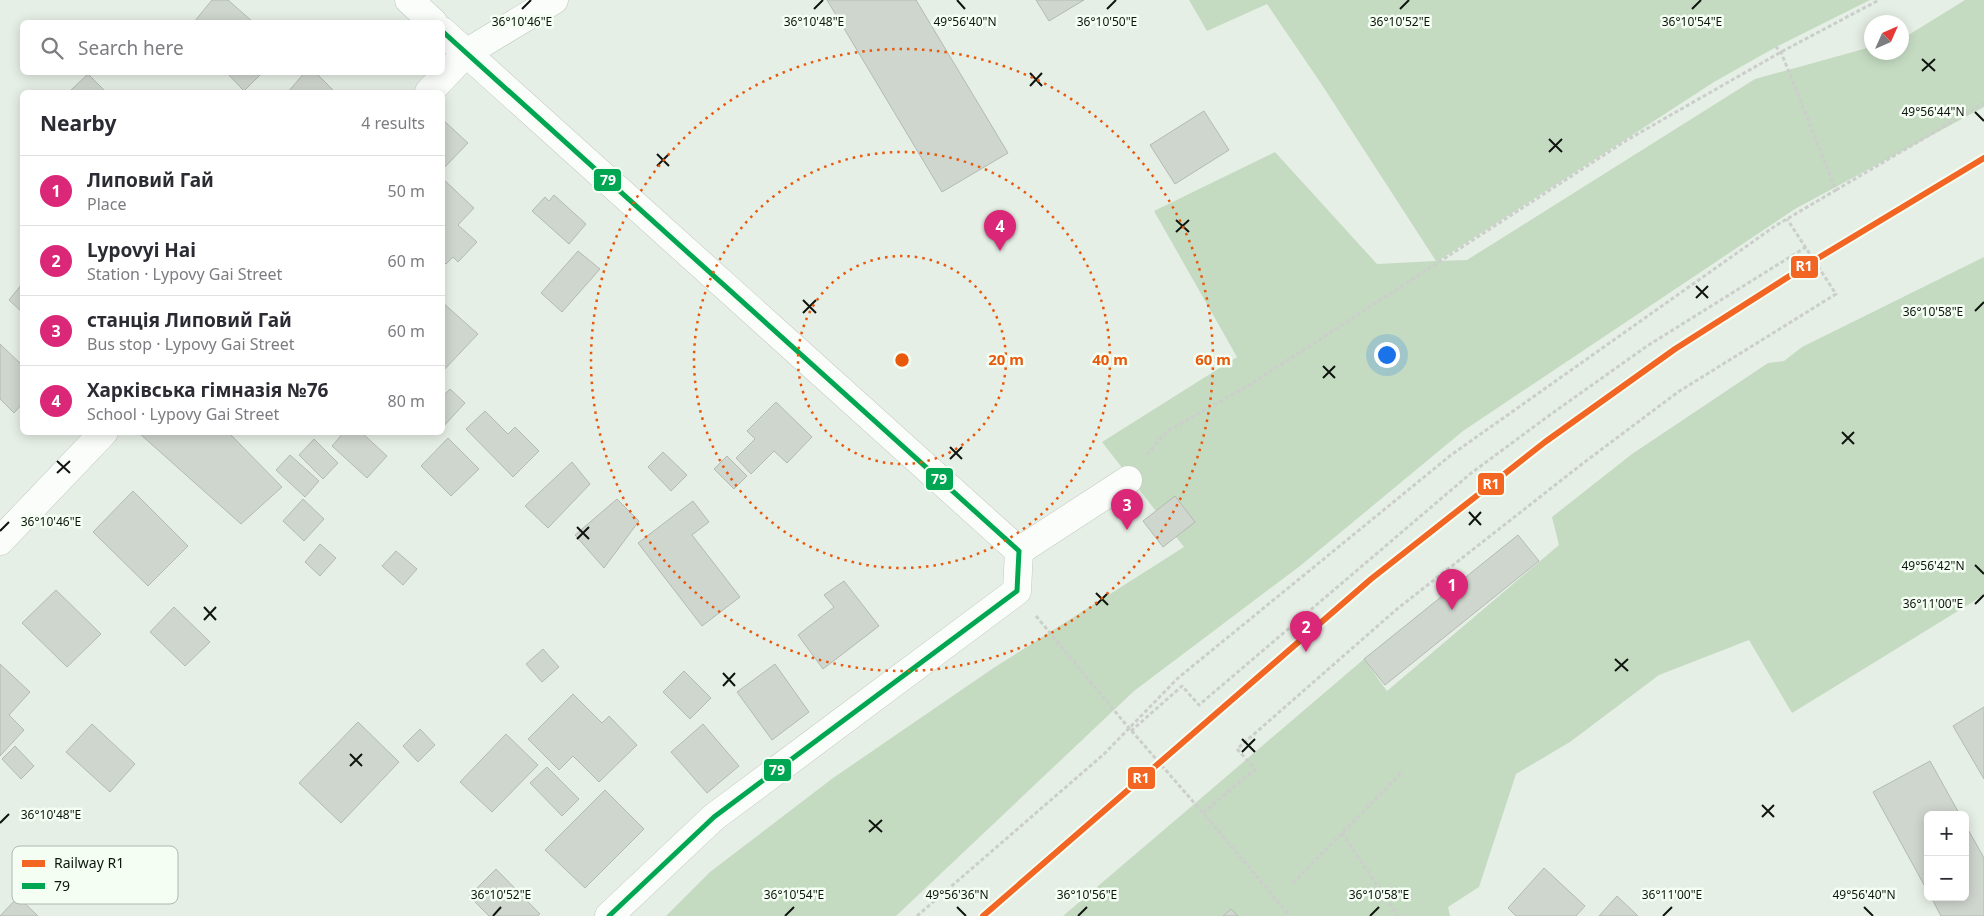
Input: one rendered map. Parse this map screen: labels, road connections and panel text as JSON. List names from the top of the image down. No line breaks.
{"lines":["transit line 79","rail line R1"],"legend":["Railway R1","79"],"north":"top right","page":{"search":"Search here","heading":["Nearby","4 results"],"list":[{"mark":"1","name":"Липовий Гай","note":"Place","value":"50 m"},{"mark":"2","name":"Lypovyi Hai","note":"Station · Lypovy Gai Street","value":"60 m"},{"mark":"3","name":"станція Липовий Гай","note":"Bus stop · Lypovy Gai Street","value":"60 m"},{"mark":"4","name":"Харківська гімназія №76","note":"School · Lypovy Gai Street","value":"80 m"}],"pins":["4","3","1","2"],"map_buttons":["+","−"]},"coordinates":["36°10'46\"E","36°10'48\"E","49°56'40\"N","36°10'50\"E","36°10'52\"E","36°10'54\"E","49°56'44\"N","36°10'58\"E","49°56'42\"N","36°11'00\"E","36°10'56\"E","49°56'36\"N"],"rings":["20 m","40 m","60 m"]}
